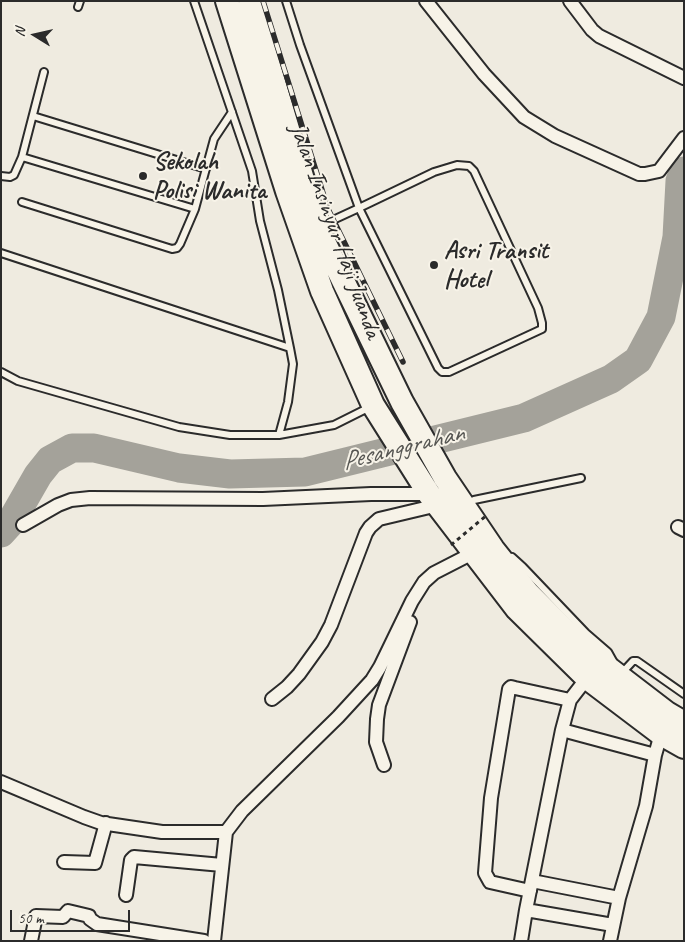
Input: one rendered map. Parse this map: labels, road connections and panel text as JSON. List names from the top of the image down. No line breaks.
{"streets":{"highway":["Jalan Insinyur Haji Juanda"]},"water":["Pesanggrahan"],"places":["Sekolah Polisi Wanita","Asri Transit Hotel"],"scale_bar":"50 m","north":"left"}
